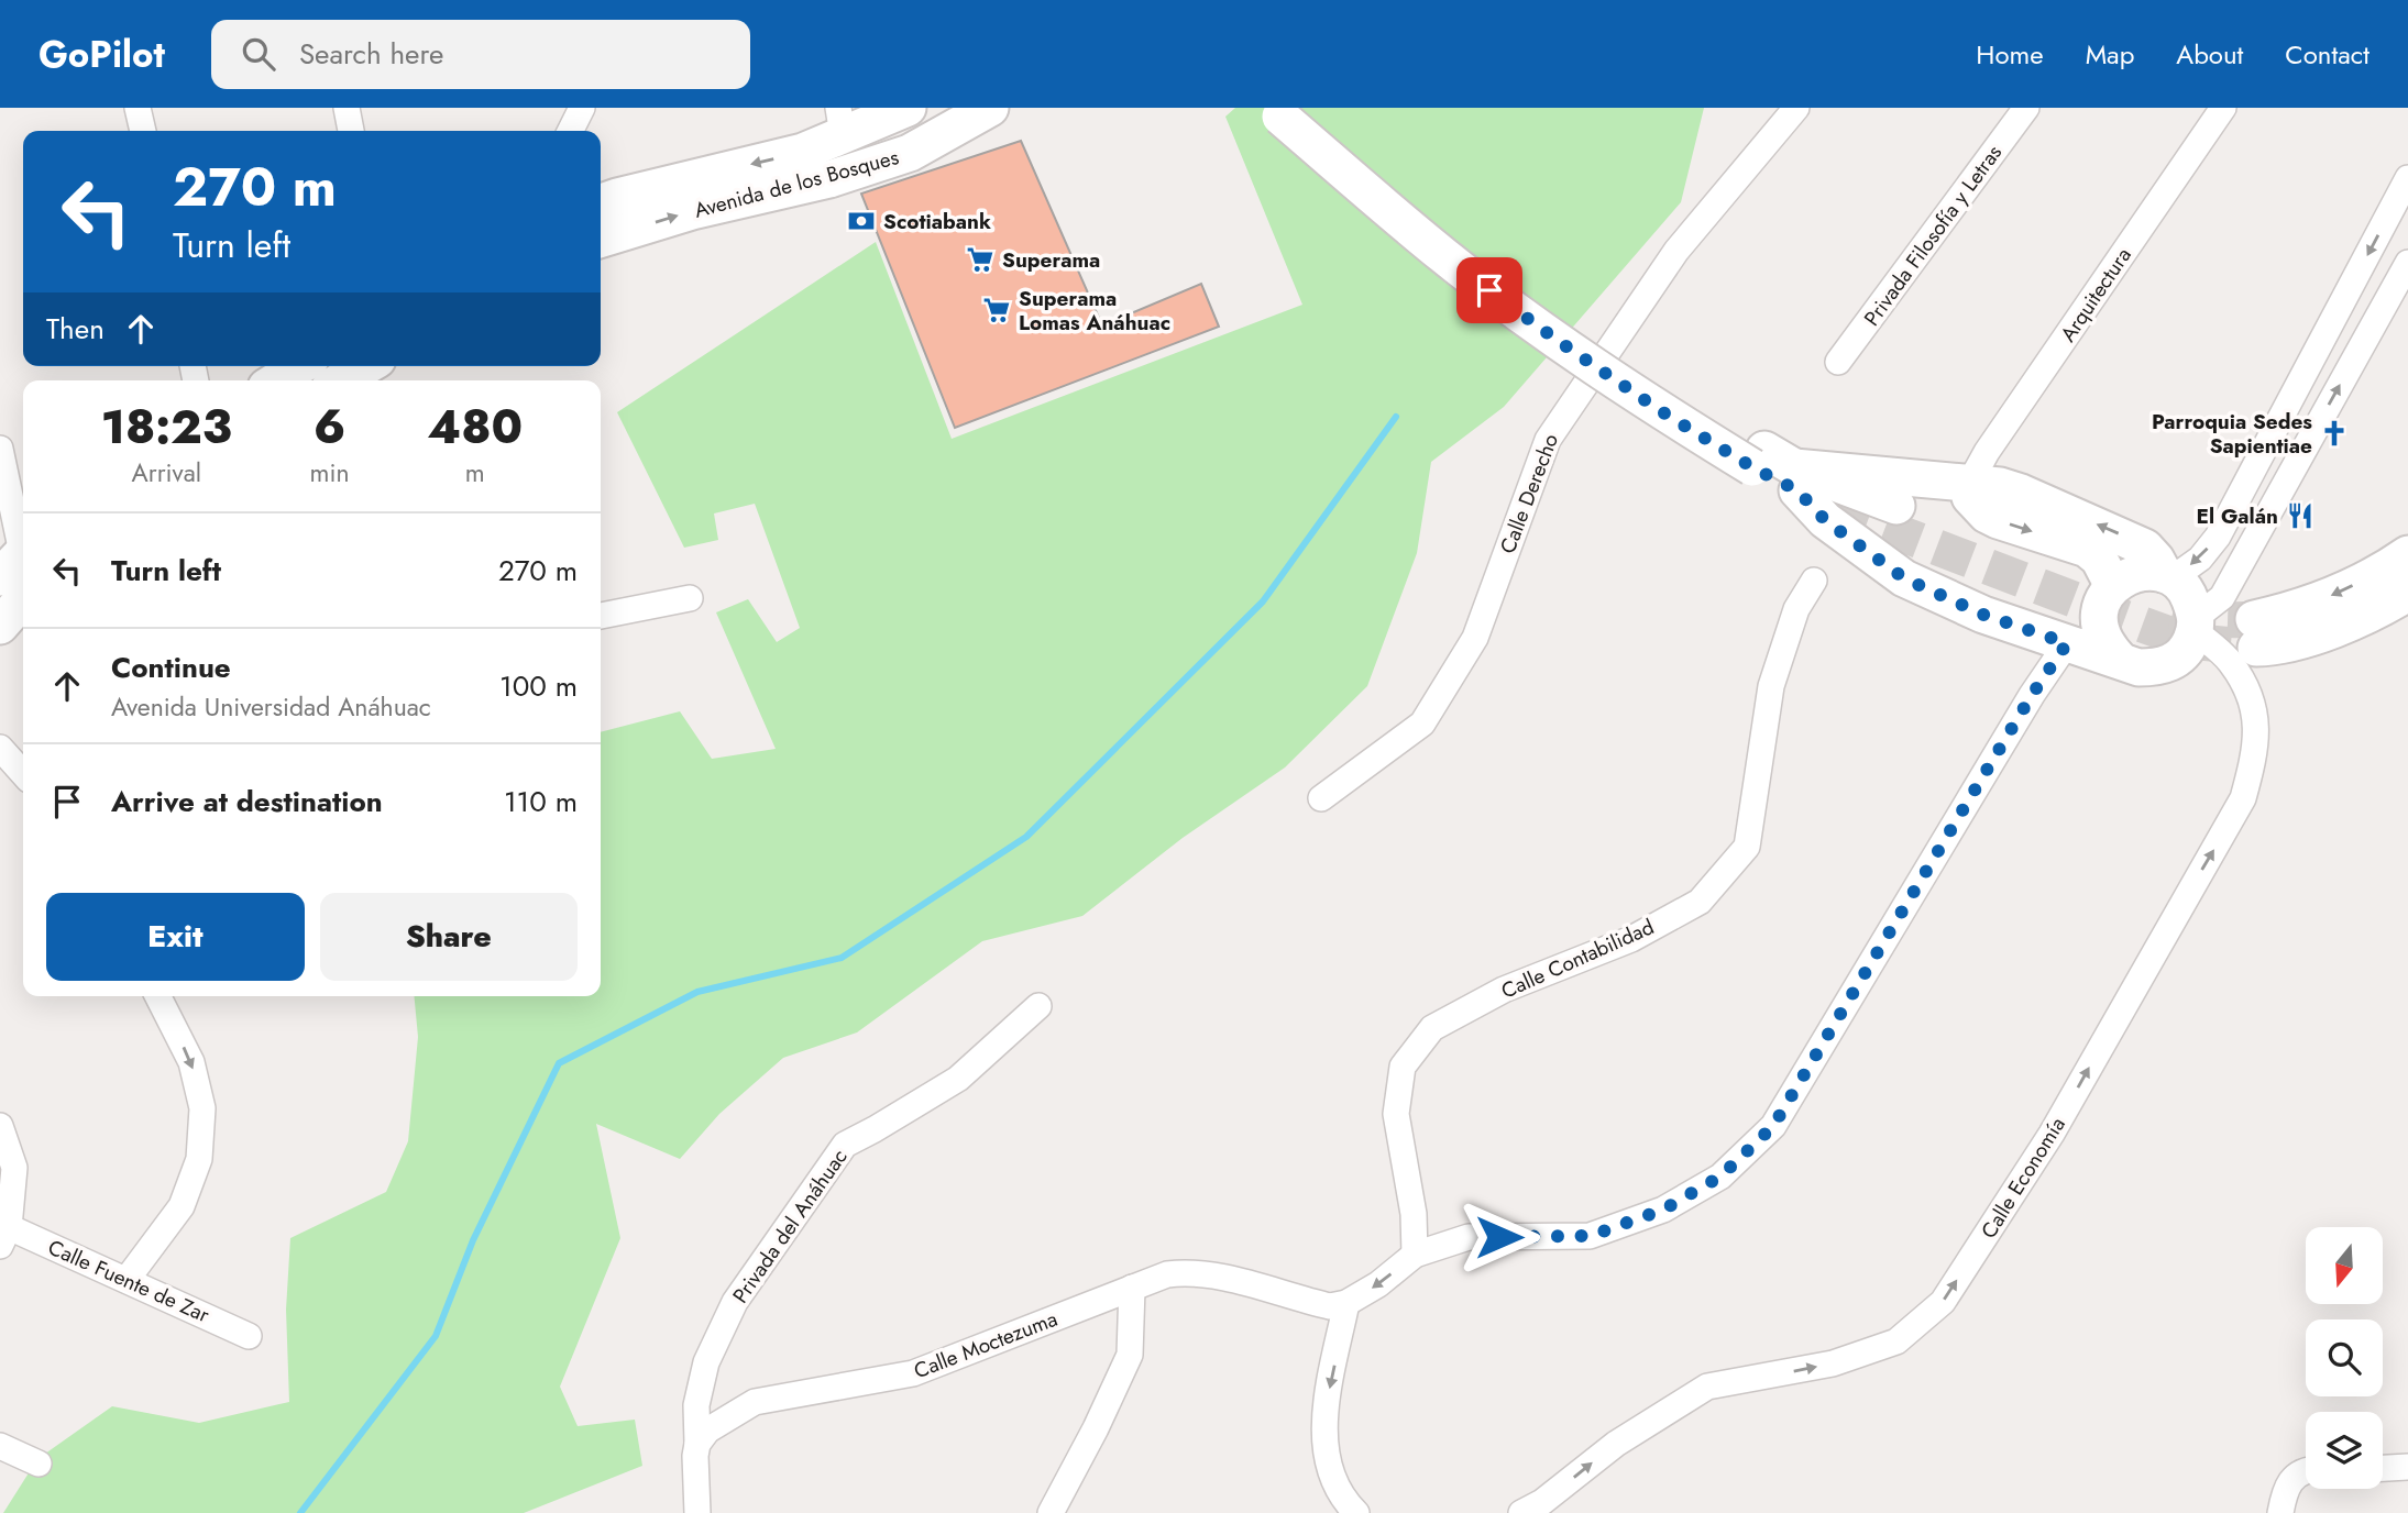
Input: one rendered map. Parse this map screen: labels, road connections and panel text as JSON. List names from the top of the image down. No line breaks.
{"streets":{"main road":["Avenida de los Bosques"],"street":["Privada Filosofía y Letras","Arquitectura","Calle Derecho","Calle Contabilidad","Calle Economía","Privada del Anáhuac","Calle Fuente de Zar","Calle Moctezuma"]},"crossings":[["Privada del Anáhuac","Calle Moctezuma"]],"one_way":["Calle Economía"],"places":{"bank":["Scotiabank"],"supermarket":["Superama","Superama Lomas Anáhuac"],"church":["Parroquia Sedes Sapientiae"],"restaurant":["El Galán"]},"north":"bottom","page":{"header":"GoPilot","search":"Search here","nav":["Home","Map","About","Contact"],"turn":["270 m","Turn left"],"then":"Then","eta":["18:23","Arrival","6","min","480","m"],"list":[{"name":"Turn left","value":"270 m"},{"name":"Continue","note":"Avenida Universidad Anáhuac","value":"100 m"},{"name":"Arrive at destination","value":"110 m"}],"buttons":["Exit","Share"]}}
